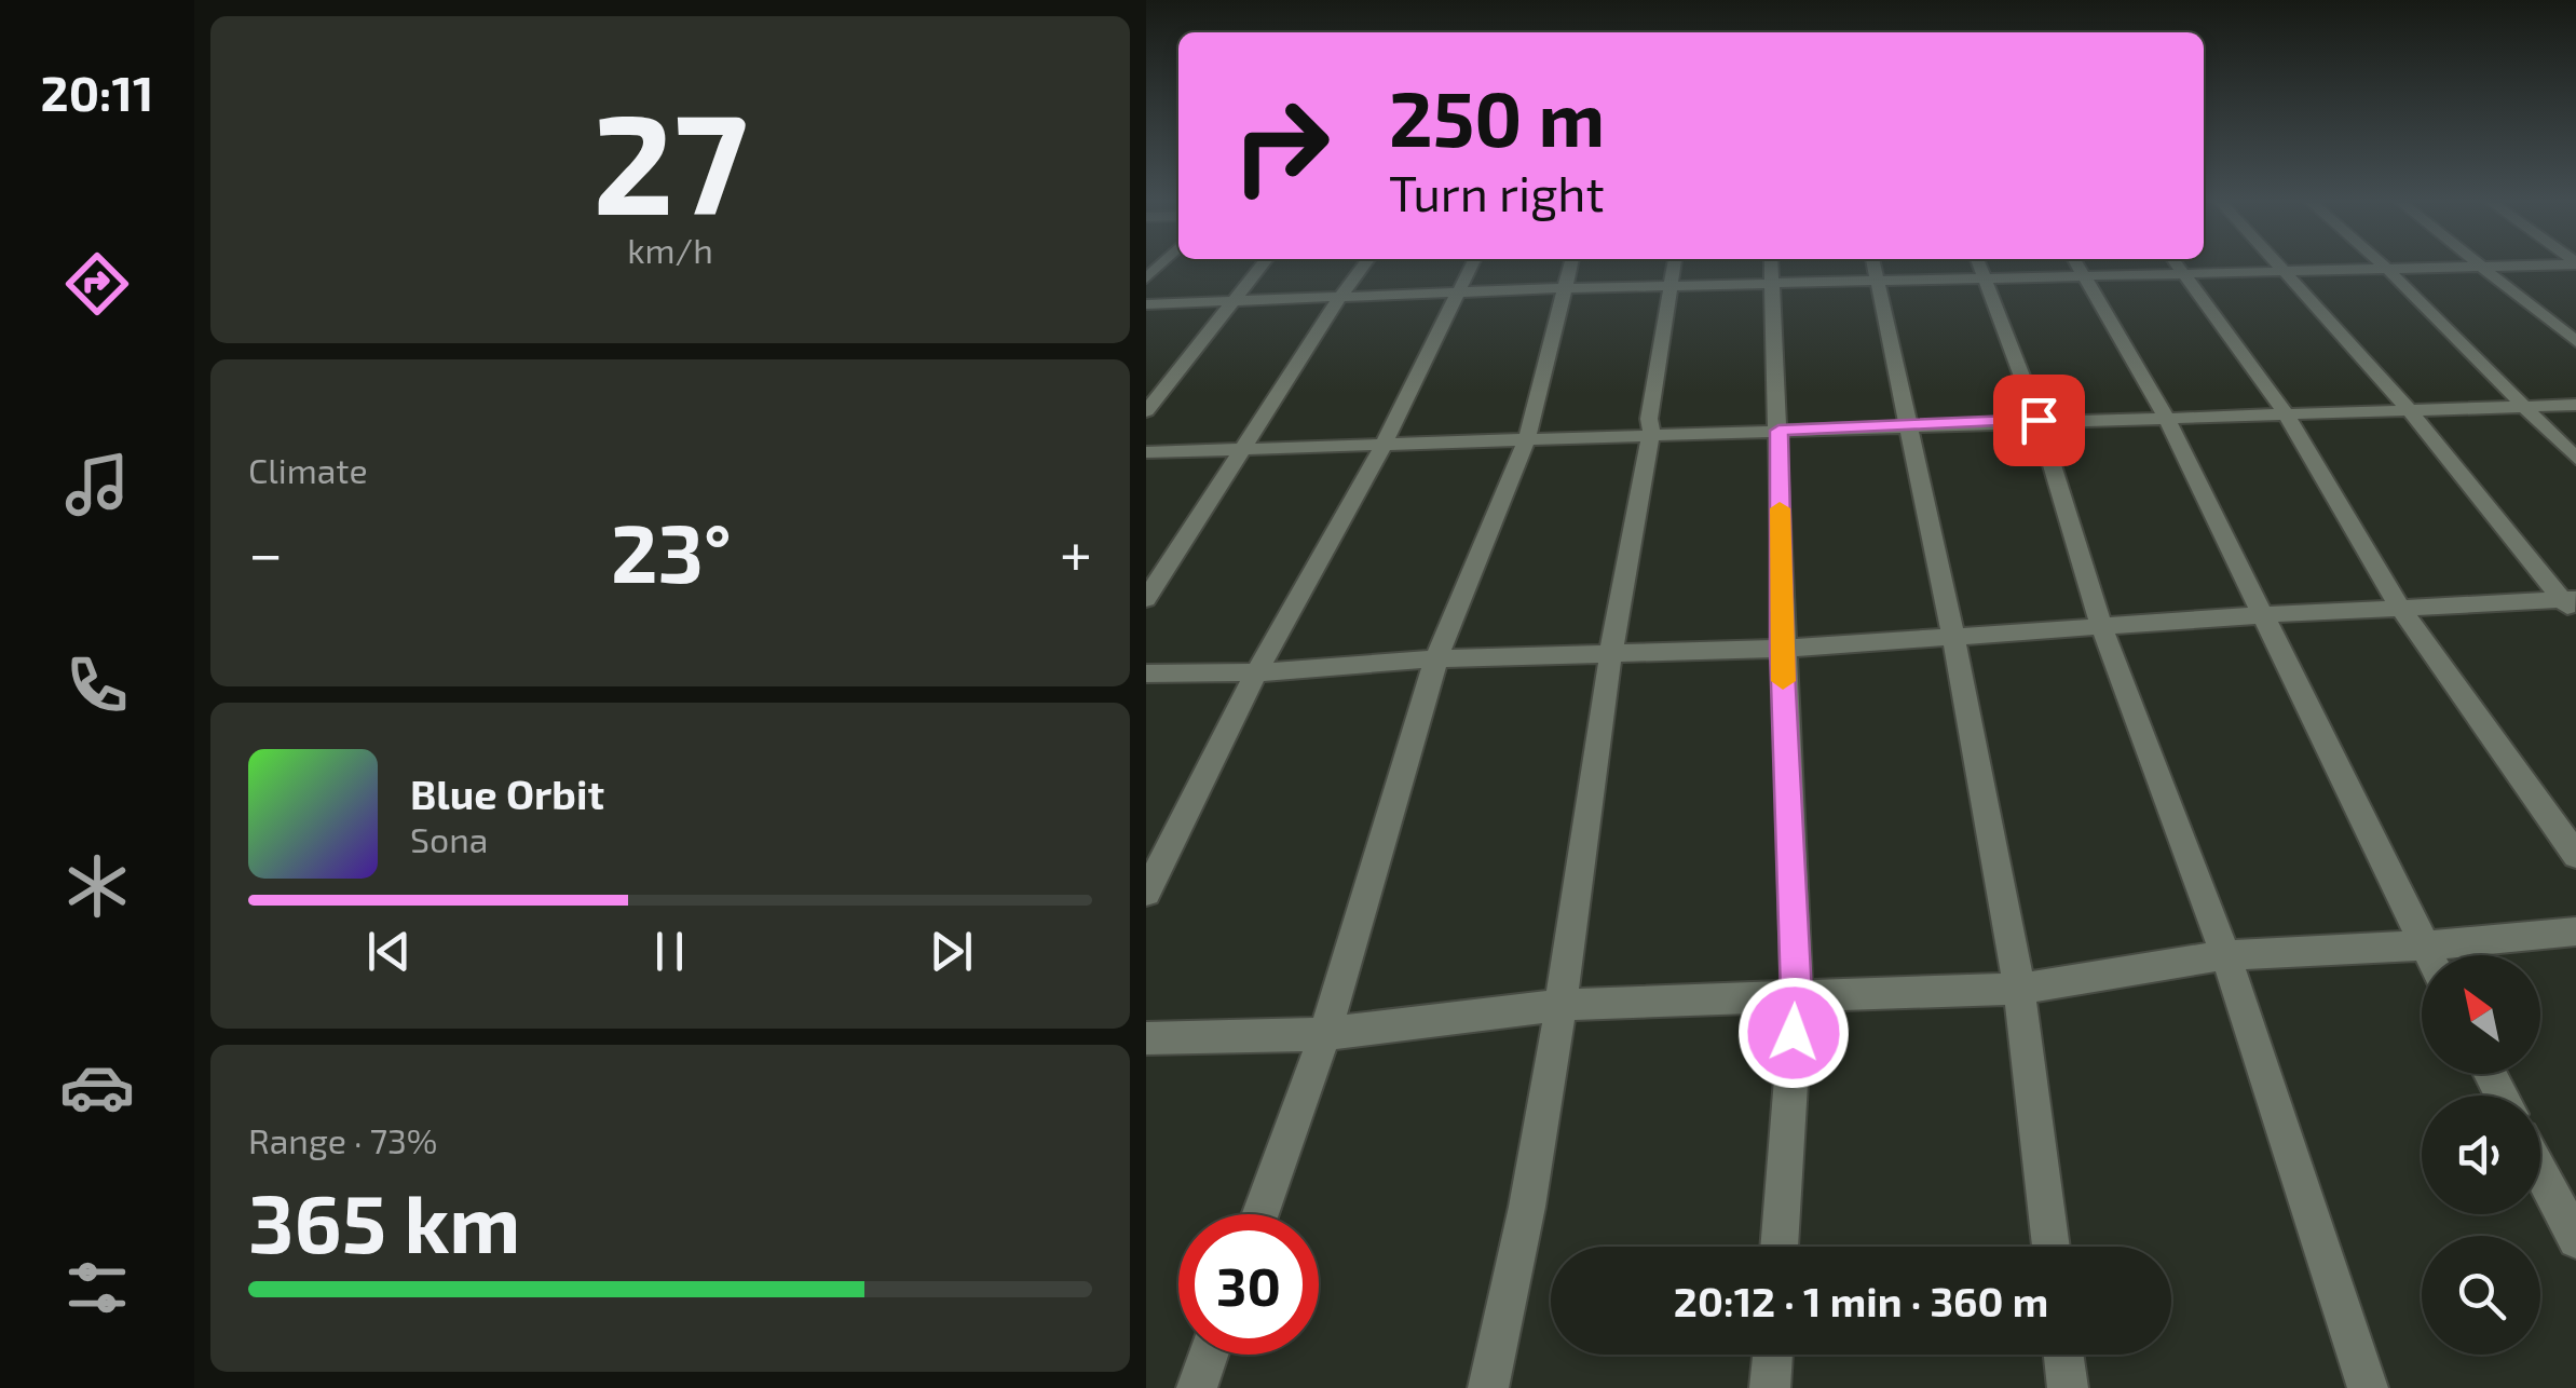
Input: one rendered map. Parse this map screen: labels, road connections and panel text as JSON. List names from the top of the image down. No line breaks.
{"north":"top left","page":{"tabs":"20:11","tile":[["27","km/h"],"Climate",["Range · 73%","365 km"]],"turn":["250 m","Turn right"],"heat":["−","23°","+"],"song":["Blue Orbit","Sona"],"limit":"30","trip":"20:12 · 1 min · 360 m"}}
